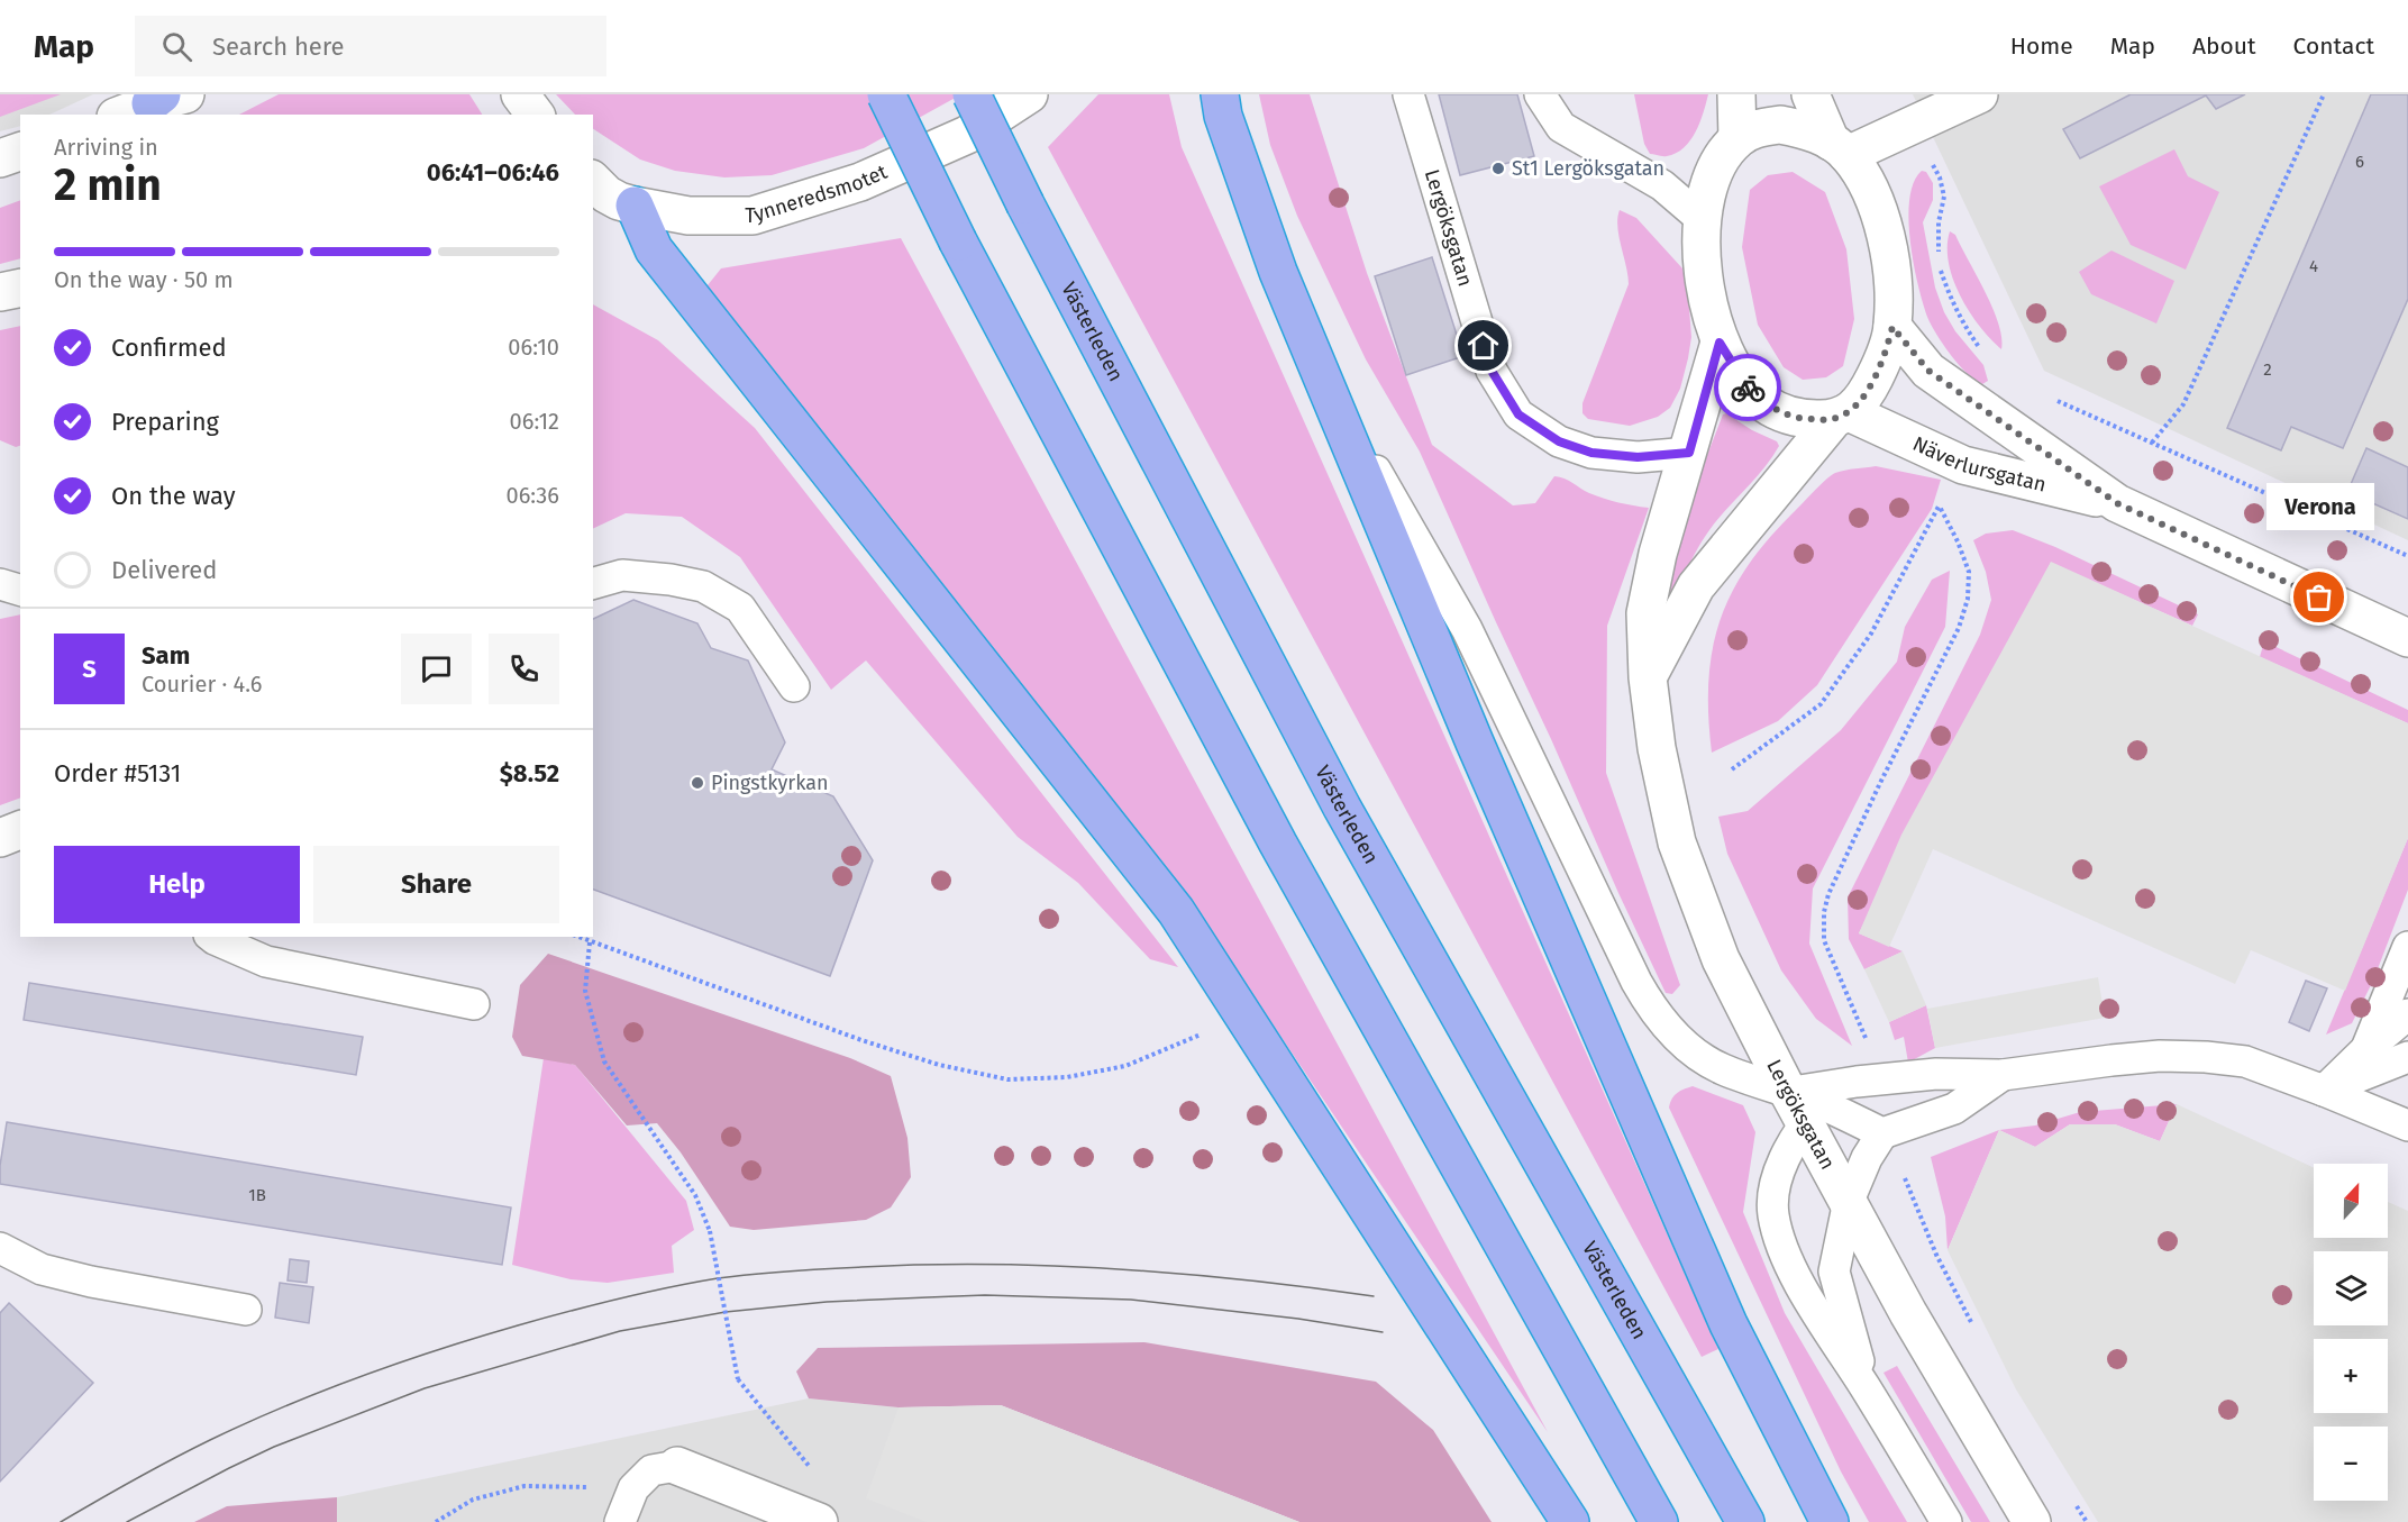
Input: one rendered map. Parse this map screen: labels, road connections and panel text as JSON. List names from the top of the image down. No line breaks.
{"streets":{"highway":["Västerleden"],"street":["Tynneredsmotet","Lergöksgatan","Näverlursgatan"]},"places":["St1 Lergöksgatan","Verona","Pingstkyrkan"],"house_numbers":["6","4","2","1B"],"north":"top","page":{"header":"Map","search":"Search here","nav":["Home","Map","About","Contact"],"heading":["2 min","Arriving in","06:41–06:46"],"panel":["Sam","Courier · 4.6","Order #5131","$8.52"],"bar":"On the way · 50 m","list":[["Confirmed","06:10"],["Preparing","06:12"],["On the way","06:36"],"Delivered"],"bubble":"Verona","round":"S","buttons":["Help","Share"],"map_buttons":["+","−"]}}
